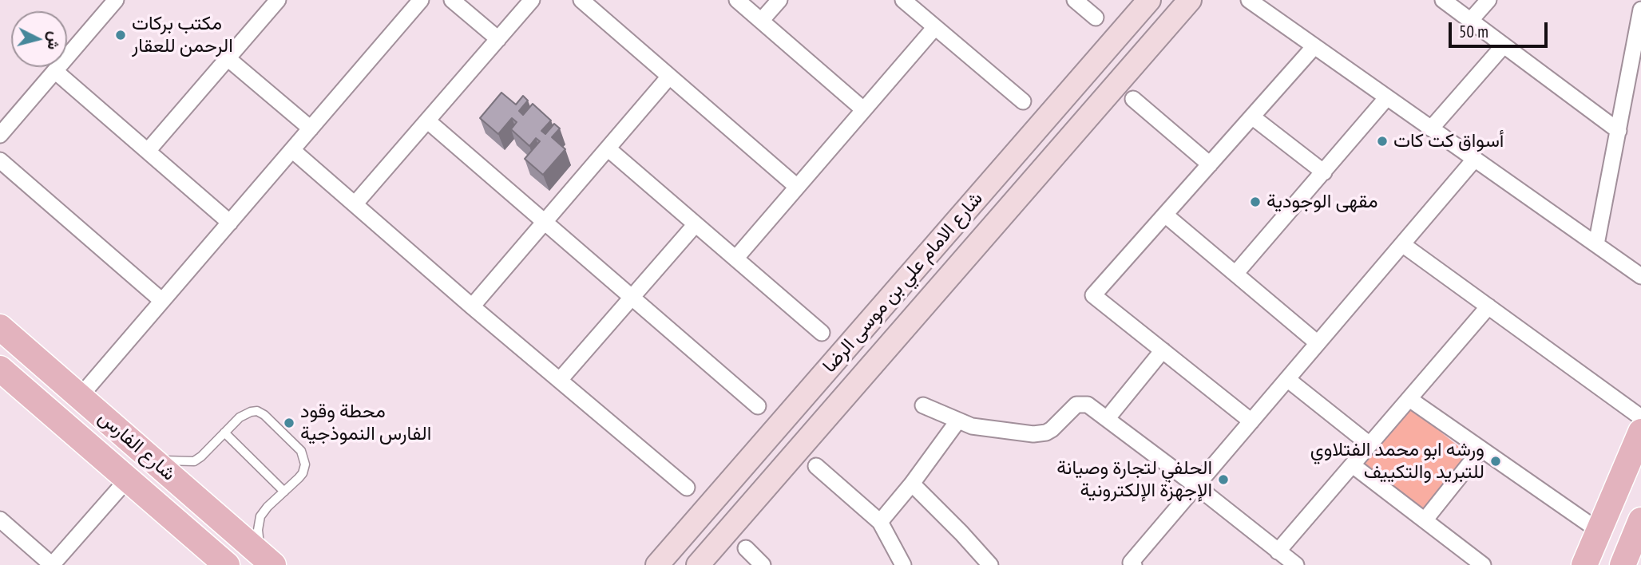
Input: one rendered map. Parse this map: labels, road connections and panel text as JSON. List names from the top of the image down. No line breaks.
{"streets":{"main road":["شارع الامام علي بن موسى الرضا","شارع الفارس"]},"places":["مكتب بركات الرحمن للعقار","أسواق كت كات","مقهى الوجودية","محطة وقود الفارس النموذجية","ورشه ابو محمد الفتلاوي للتبريد والتكييف","الحلفي لتجارة وصيانة الإجهزة الإلكترونية"],"scale_bar":"50 m","north":"right"}
